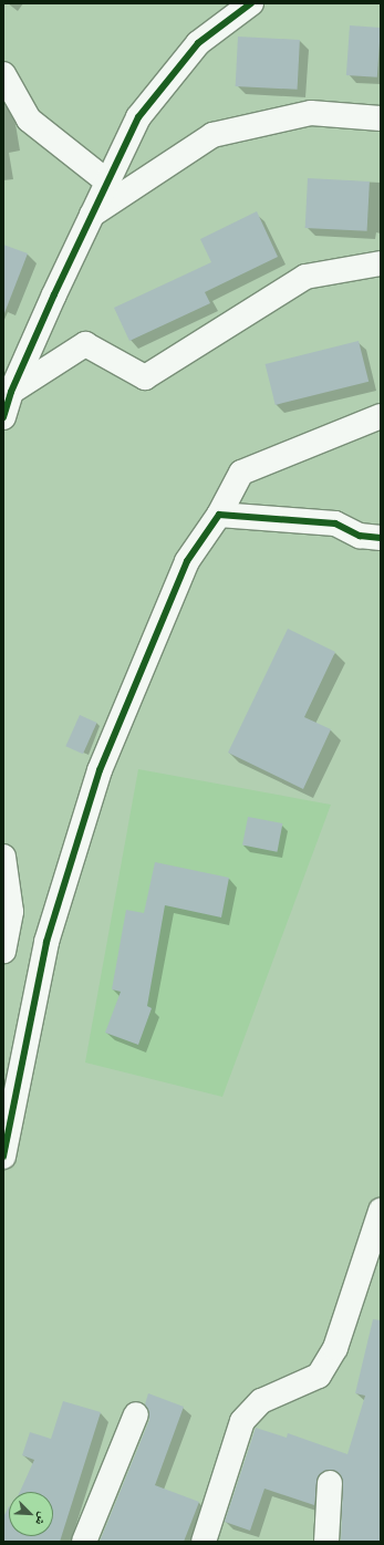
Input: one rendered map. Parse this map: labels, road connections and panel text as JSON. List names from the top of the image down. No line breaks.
{"north":"bottom right"}
